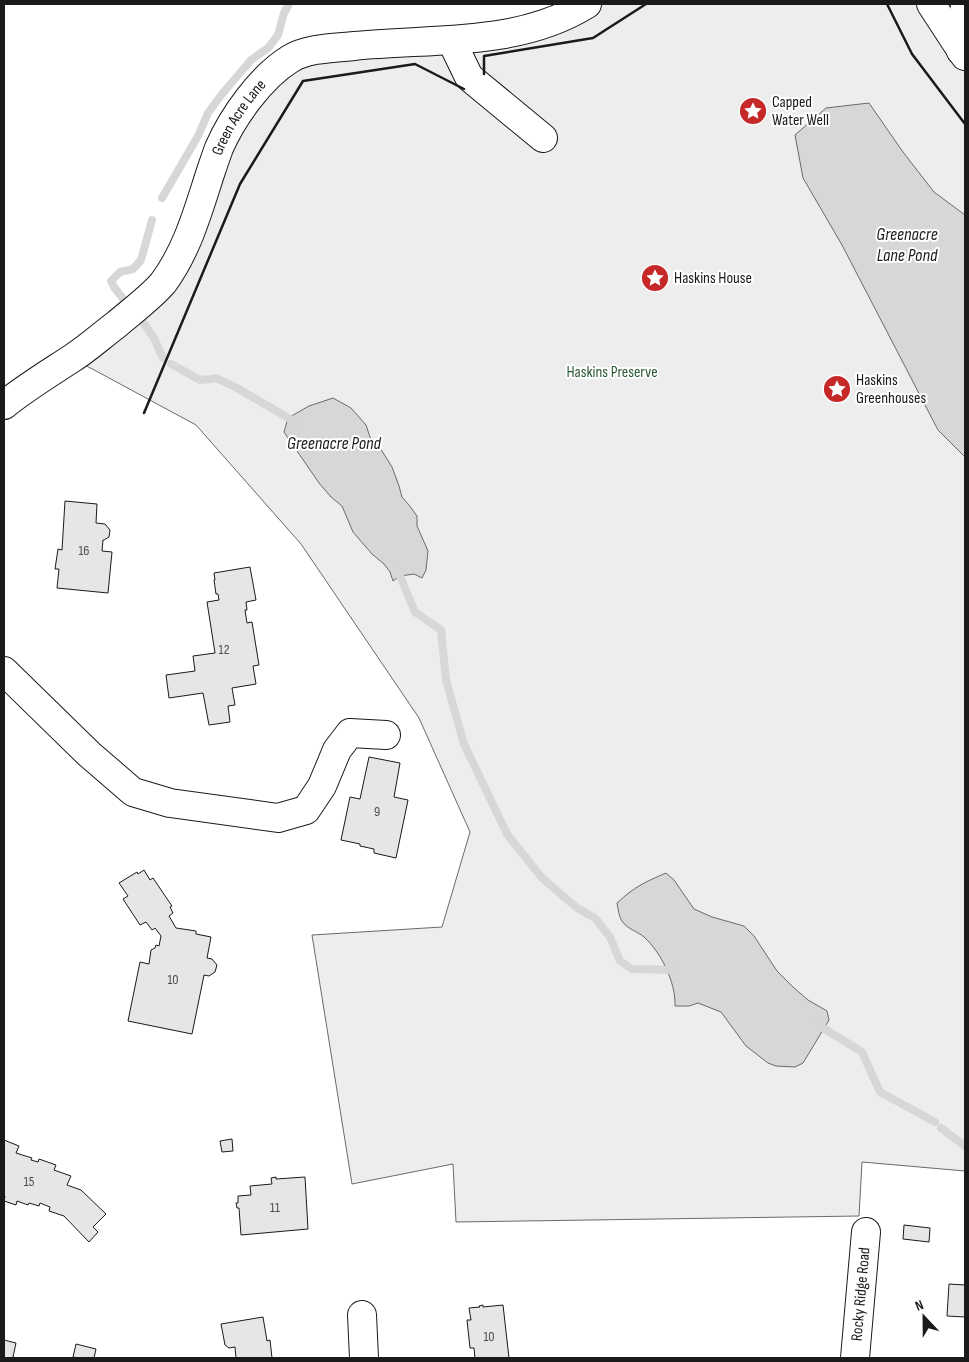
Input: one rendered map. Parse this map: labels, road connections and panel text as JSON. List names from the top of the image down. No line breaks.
{"streets":{"street":["Green Acre Lane","Rocky Ridge Road"]},"water":["Greenacre Lane Pond","Greenacre Pond"],"parks":["Haskins Preserve"],"places":{"place":["Capped Water Well","Haskins House","Haskins Greenhouses"]},"house_numbers":["16","12","9","10","15","11","10"],"north":"top"}
